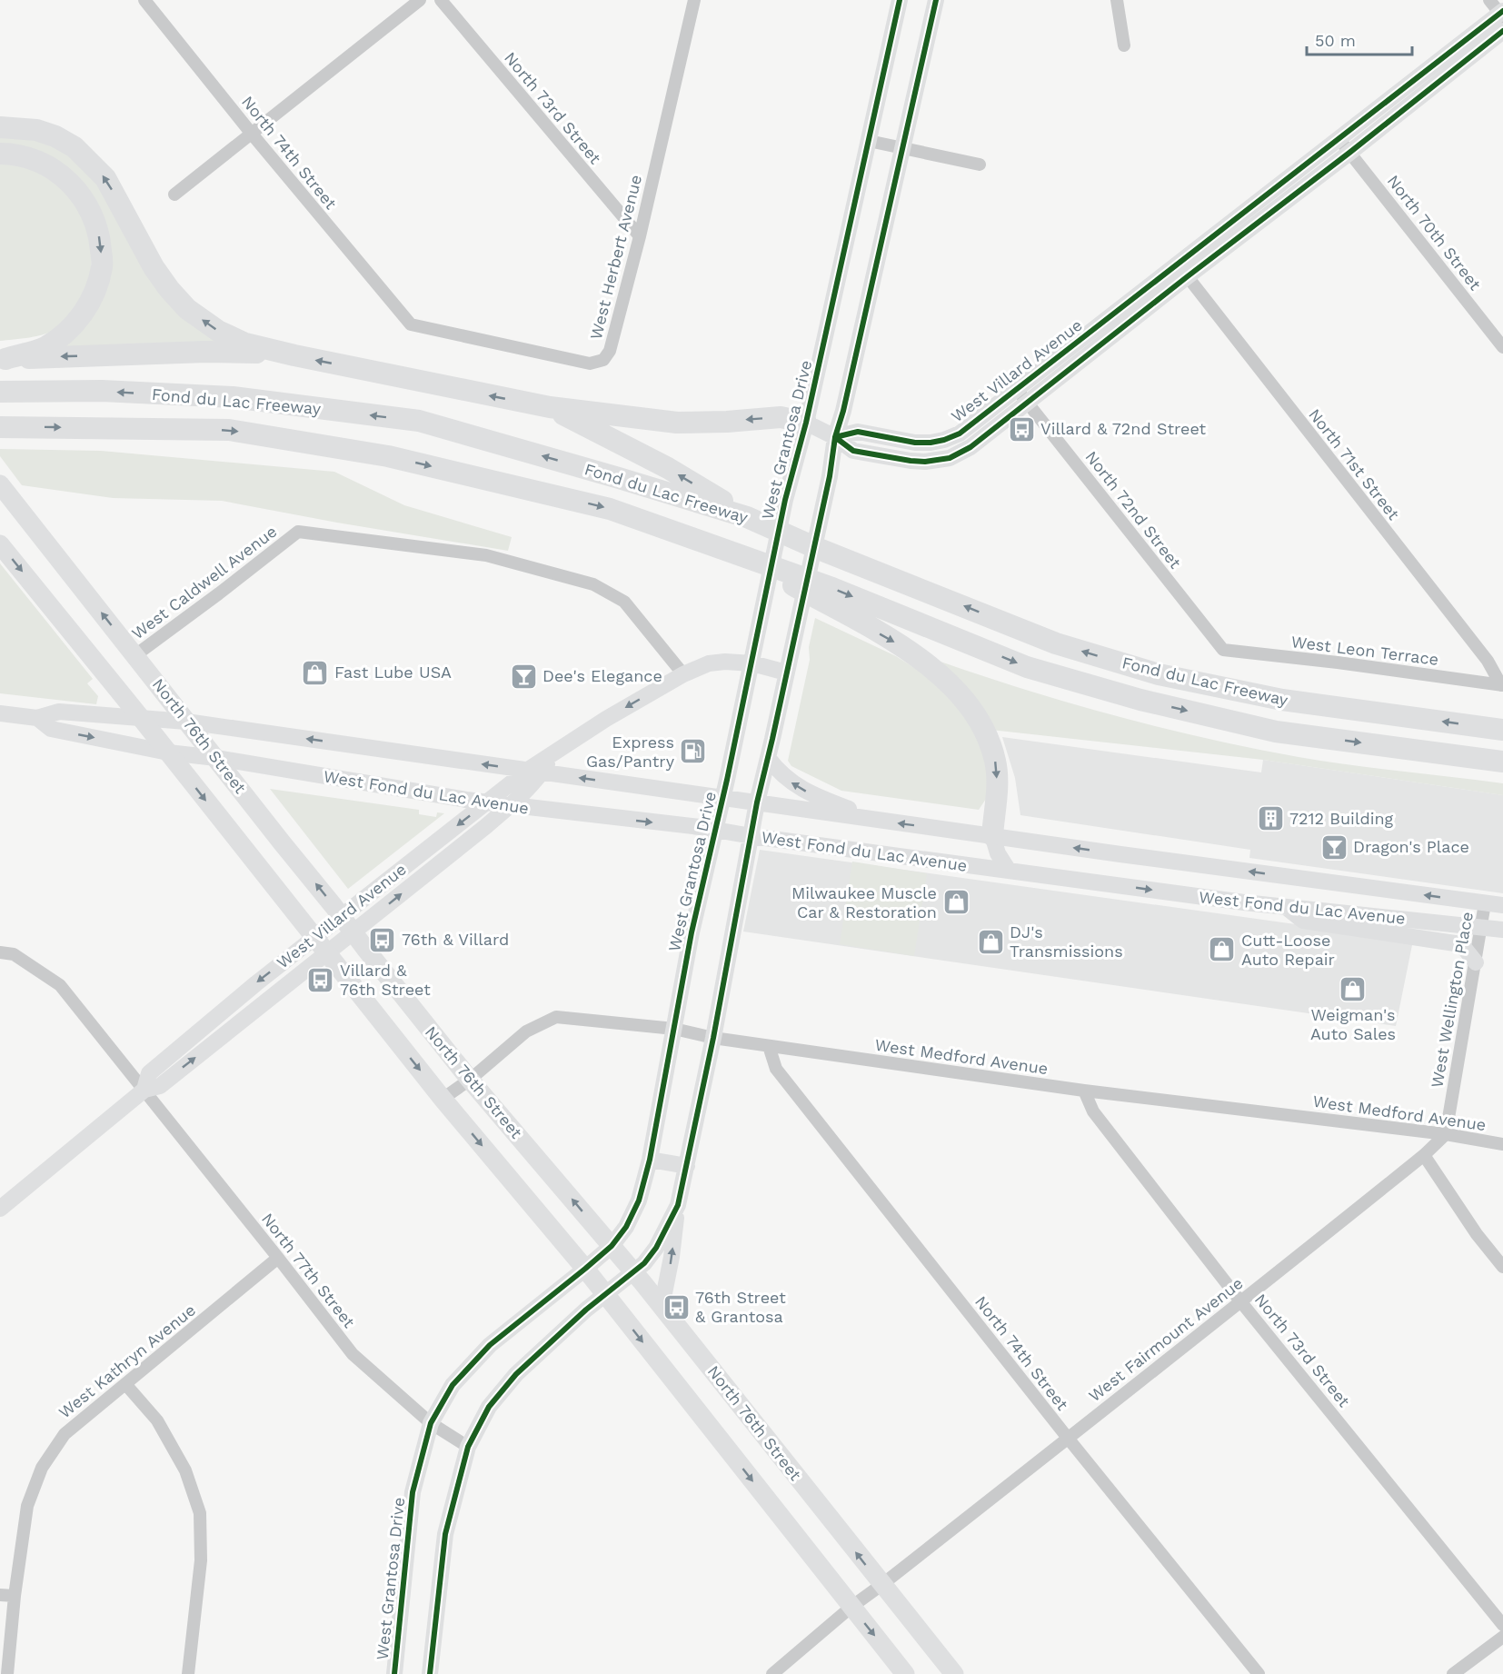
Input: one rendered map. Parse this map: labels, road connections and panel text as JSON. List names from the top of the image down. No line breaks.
{"streets":{"highway":["Fond du Lac Freeway"],"main road":["North 76th Street"],"street":["North 73rd Street","North 74th Street","North 70th Street","West Herbert Avenue","West Villard Avenue","West Grantosa Drive","North 71st Street","North 72nd Street","West Caldwell Avenue","West Leon Terrace","West Fond du Lac Avenue","West Wellington Place","West Medford Avenue","North 77th Street","West Fairmount Avenue","West Kathryn Avenue"]},"crossings":[["North 73rd Street","West Herbert Avenue"],["North 73rd Street","West Medford Avenue"],["North 73rd Street","West Fairmount Avenue"],["North 74th Street","West Herbert Avenue"],["North 74th Street","West Medford Avenue"],["North 74th Street","West Fairmount Avenue"],["North 70th Street","West Villard Avenue"],["West Villard Avenue","West Grantosa Drive"],["West Villard Avenue","North 71st Street"],["West Villard Avenue","North 72nd Street"],["West Villard Avenue","West Caldwell Avenue"],["West Villard Avenue","North 76th Street"],["West Villard Avenue","West Fond du Lac Avenue"],["West Villard Avenue","North 77th Street"],["West Grantosa Drive","North 76th Street"],["West Grantosa Drive","West Fond du Lac Avenue"],["West Grantosa Drive","West Medford Avenue"],["West Grantosa Drive","North 77th Street"],["North 71st Street","West Leon Terrace"],["North 72nd Street","West Leon Terrace"],["West Caldwell Avenue","North 76th Street"],["North 76th Street","West Fond du Lac Avenue"],["North 76th Street","West Medford Avenue"],["North 76th Street","West Fairmount Avenue"],["West Fond du Lac Avenue","West Wellington Place"],["West Wellington Place","West Medford Avenue"],["West Wellington Place","West Fairmount Avenue"],["West Medford Avenue","West Fairmount Avenue"],["North 77th Street","West Kathryn Avenue"]],"places":{"bus stop":["Villard & 72nd Street","76th & Villard","Villard & 76th Street","76th Street & Grantosa"],"shop":["Fast Lube USA","Milwaukee Muscle Car & Restoration","DJ's Transmissions","Cutt-Loose Auto Repair","Weigman's Auto Sales"],"bar":["Dee's Elegance","Dragon's Place"],"fuel station":["Express Gas/Pantry"],"building":["7212 Building"]},"scale_bar":"50 m"}
